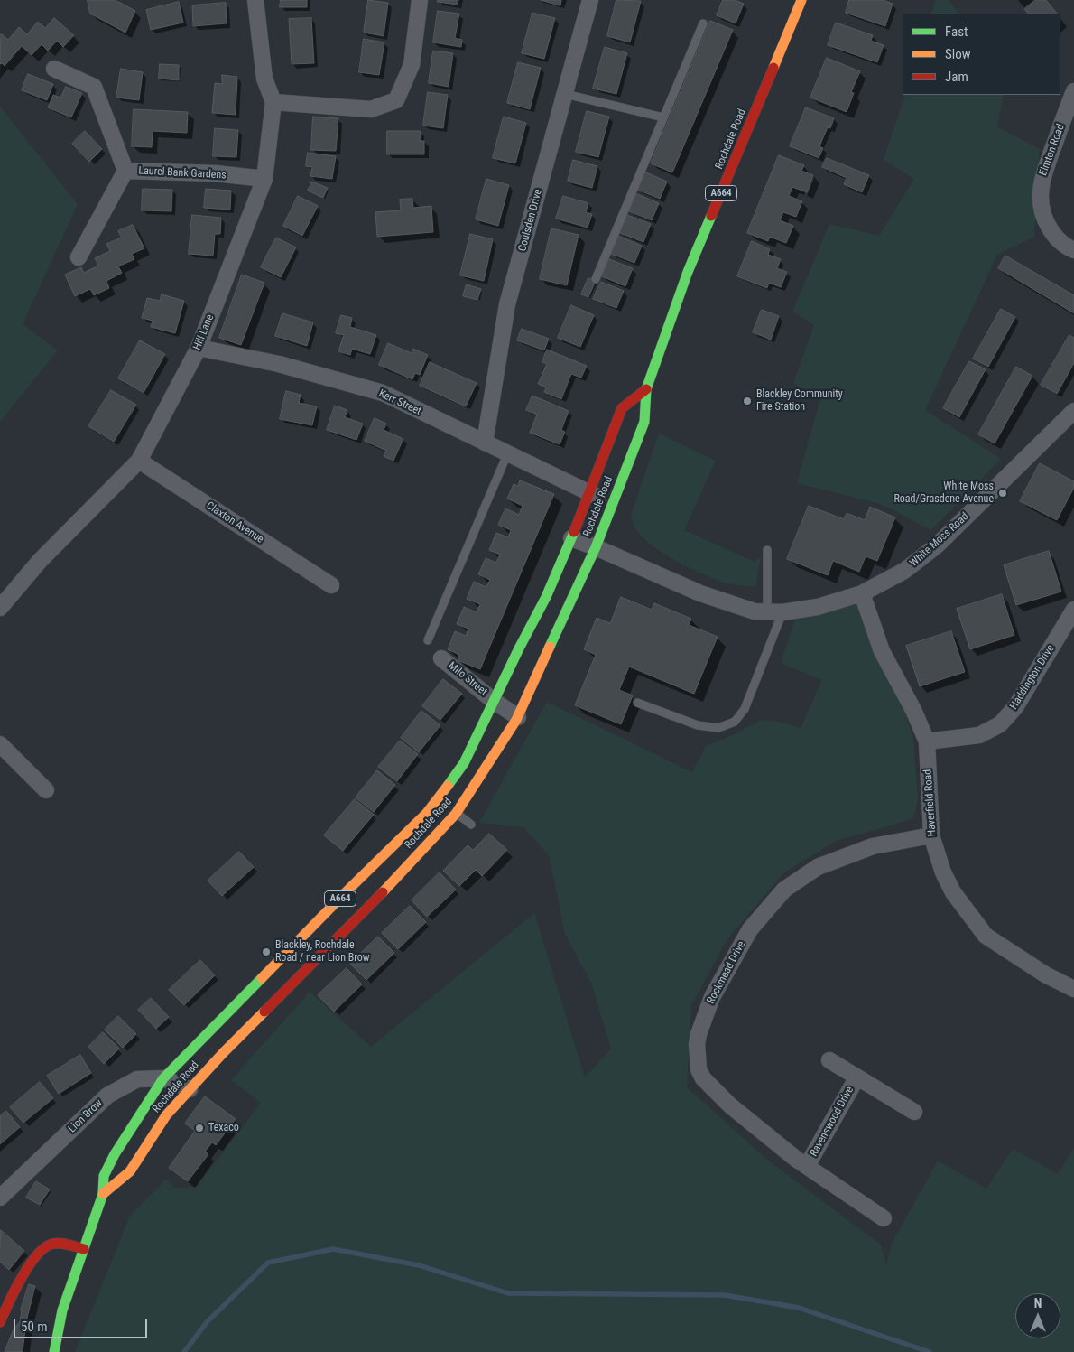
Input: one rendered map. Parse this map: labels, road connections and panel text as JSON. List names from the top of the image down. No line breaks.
{"streets":{"main road":["Rochdale Road","A664"],"street":["Elmton Road","Laurel Bank Gardens","Coulsden Drive","Hill Lane","Kerr Street","Claxton Avenue","White Moss Road","Haddington Drive","Milo Street","Haverfield Road","Rockmead Drive","Lion Brow","Ravenswood Drive"]},"crossings":[["Rochdale Road","Kerr Street"],["Rochdale Road","White Moss Road"],["Rochdale Road","Milo Street"],["Rochdale Road","Lion Brow"],["Laurel Bank Gardens","Hill Lane"],["Coulsden Drive","Kerr Street"],["Hill Lane","Kerr Street"],["Hill Lane","Claxton Avenue"],["White Moss Road","Haverfield Road"],["Haddington Drive","Haverfield Road"],["Haverfield Road","Rockmead Drive"],["Rockmead Drive","Ravenswood Drive"]],"places":["Blackley Community Fire Station","White Moss Road/Grasdene Avenue","Blackley, Rochdale Road / near Lion Brow","Texaco"],"legend":["Fast","Slow","Jam"],"scale_bar":"50 m","north":"top"}
